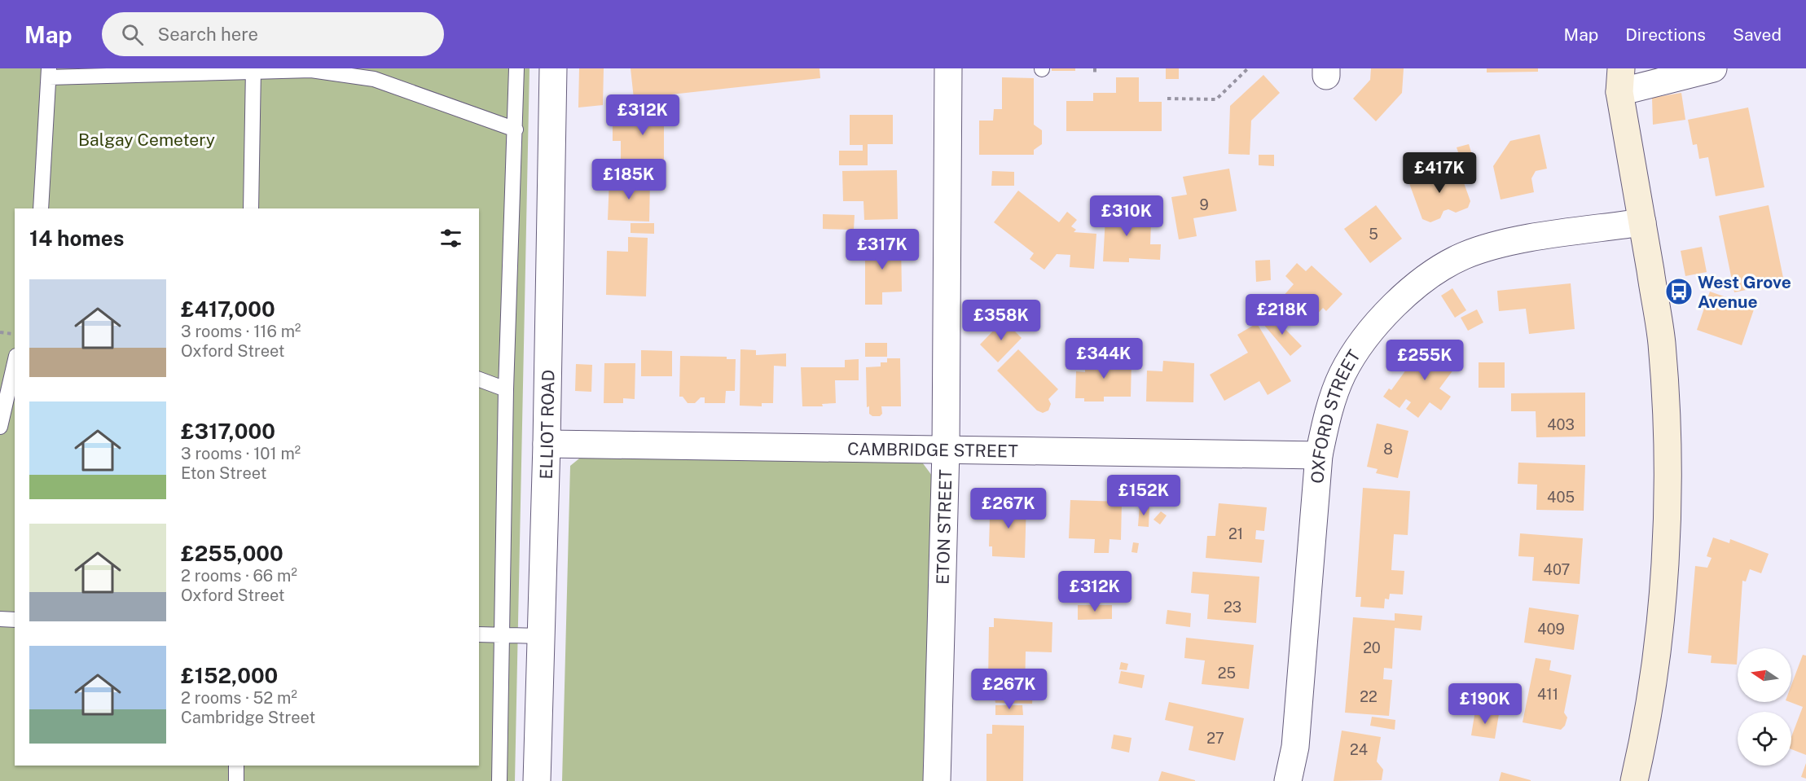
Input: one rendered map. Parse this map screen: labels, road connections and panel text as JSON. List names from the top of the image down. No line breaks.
{"streets":{"street":["OXFORD STREET","ELLIOT ROAD","CAMBRIDGE STREET","ETON STREET"]},"crossings":[["OXFORD STREET","CAMBRIDGE STREET"],["ELLIOT ROAD","CAMBRIDGE STREET"],["CAMBRIDGE STREET","ETON STREET"]],"parks":["Balgay Cemetery"],"places":{"bus stop":["West Grove Avenue"]},"house_numbers":["9","5","403","8","405","21","407","23","409","20","25","411","22","27","24"],"north":"left","page":{"header":"Map","search":"Search here","nav":["Map","Directions","Saved"],"price":["£312K","£417K","£185K","£310K","£317K","£218K","£358K","£344K","£255K","£152K","£267K","£312K","£267K","£190K"],"heading":"14 homes","list":[{"name":"£417,000","note":"3 rooms · 116 m² · Oxford Street"},{"name":"£317,000","note":"3 rooms · 101 m² · Eton Street"},{"name":"£255,000","note":"2 rooms · 66 m² · Oxford Street"},{"name":"£152,000","note":"2 rooms · 52 m² · Cambridge Street"}]}}
